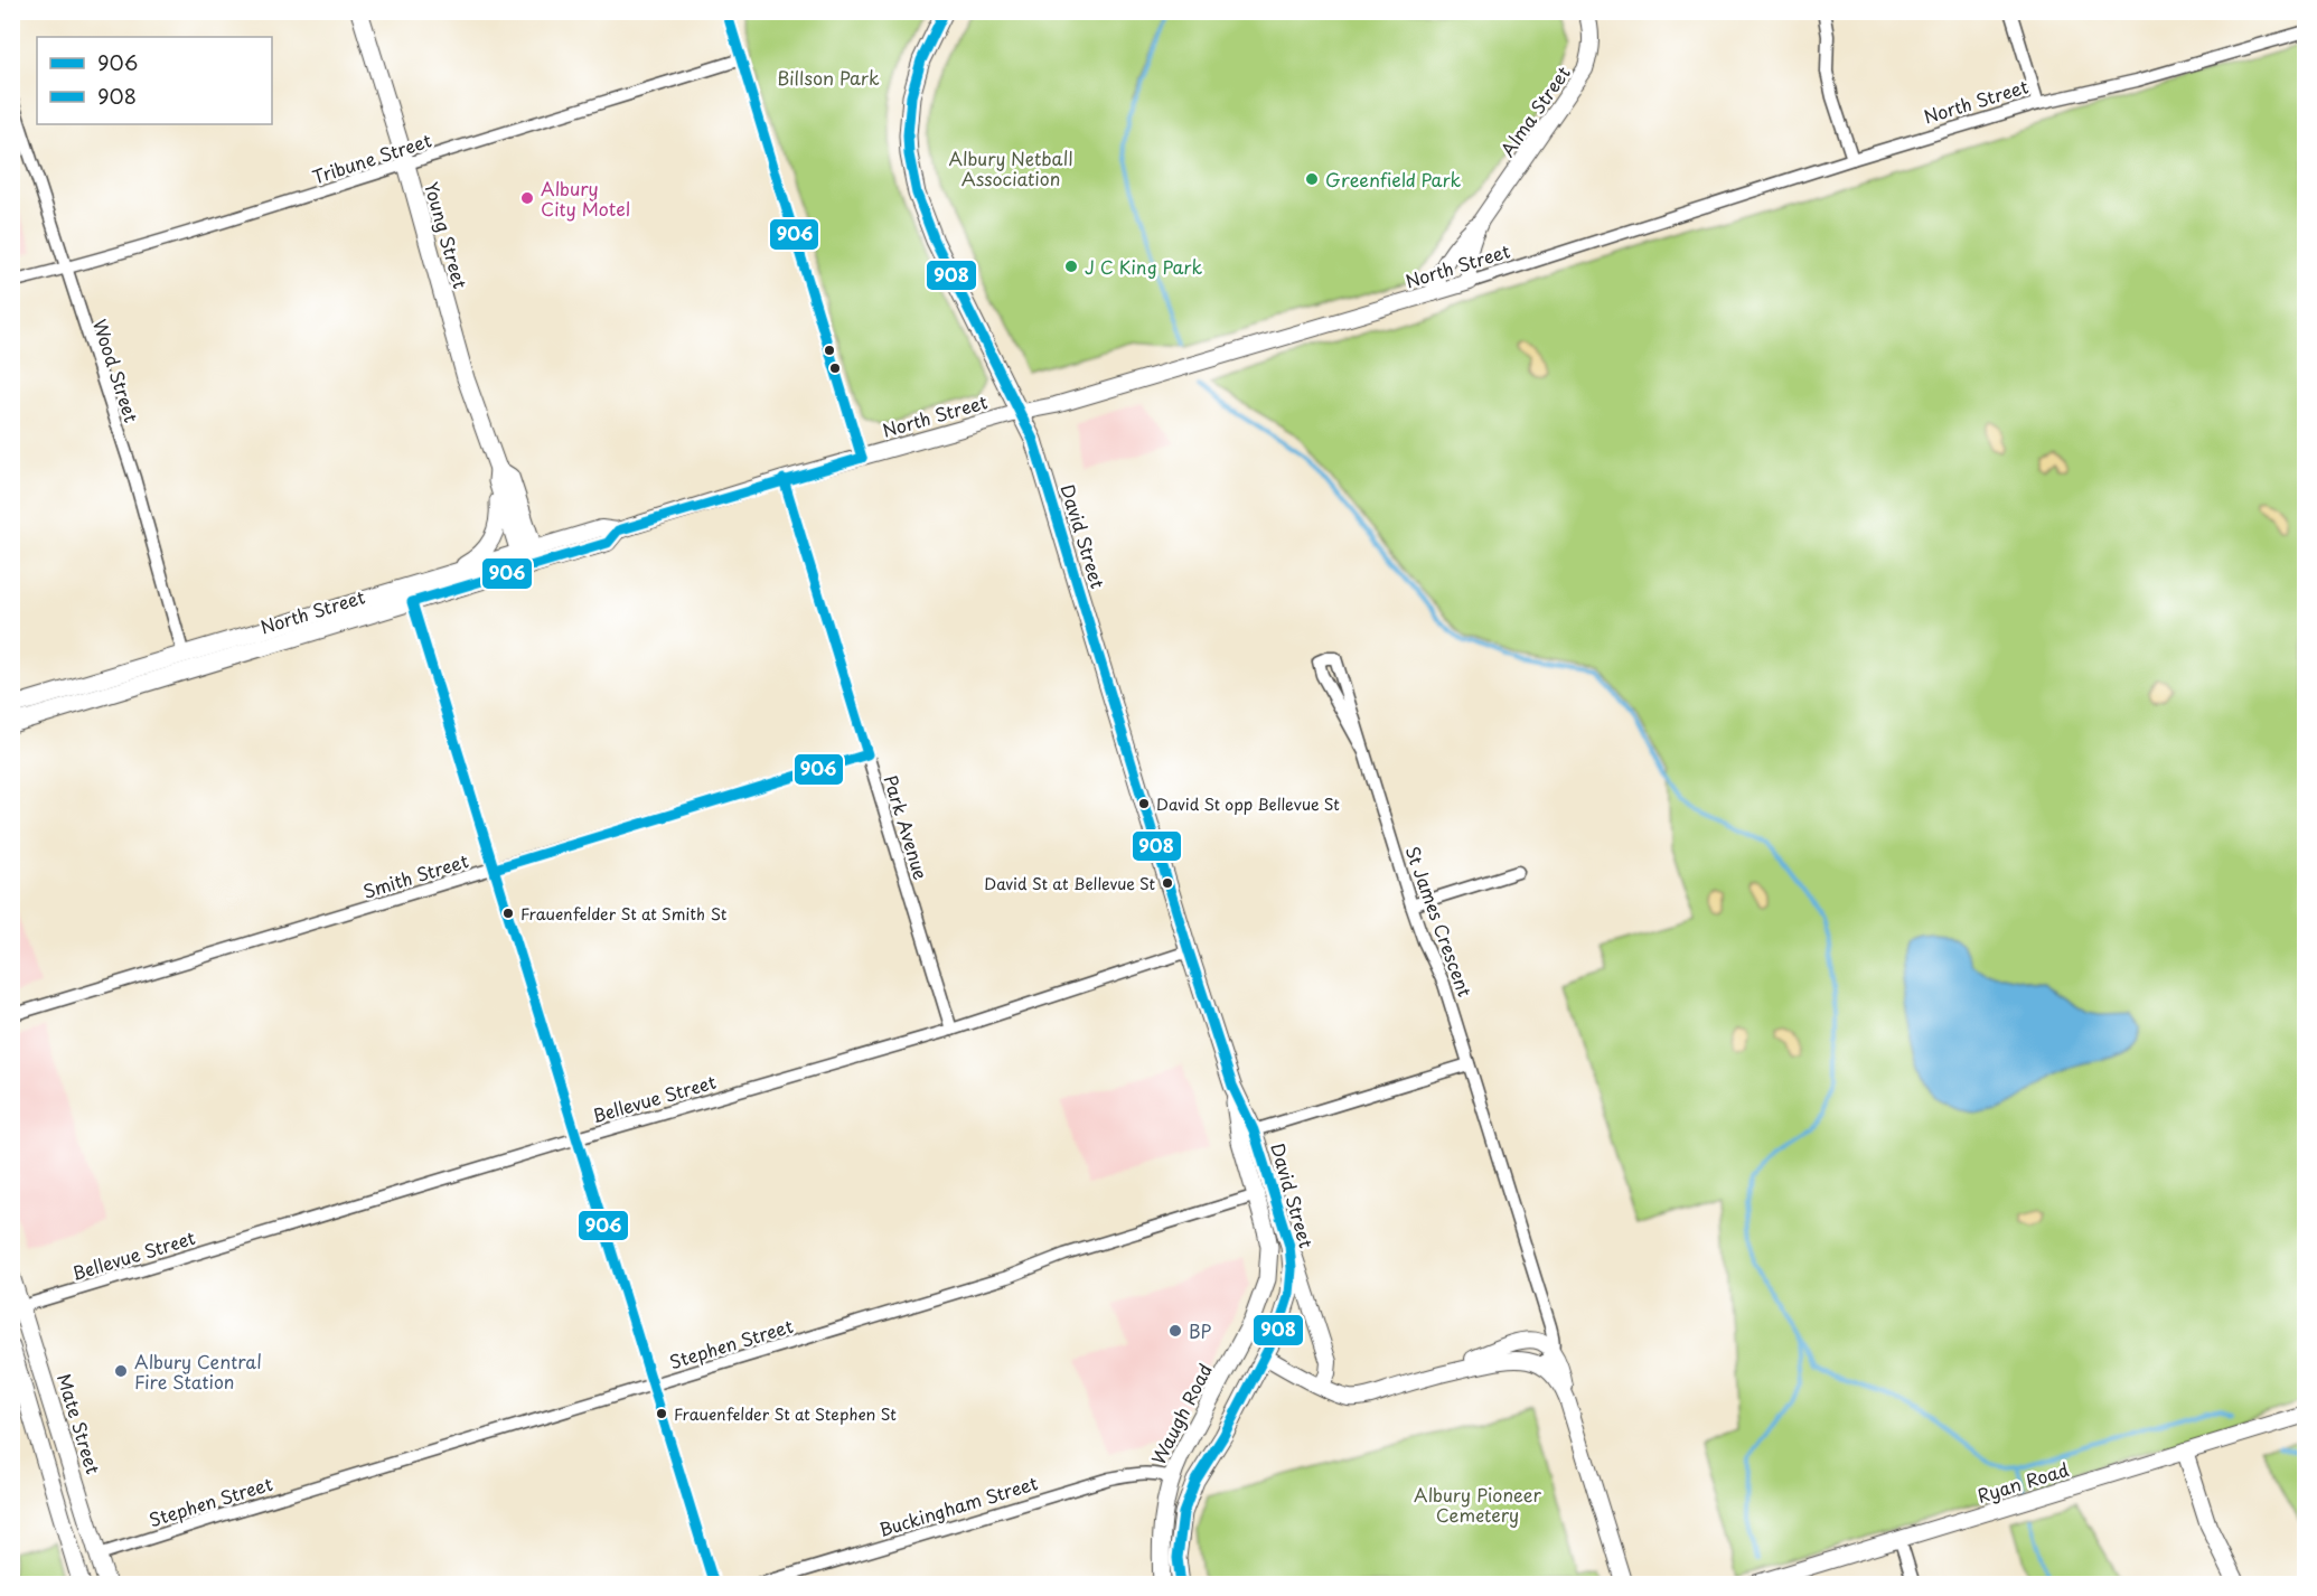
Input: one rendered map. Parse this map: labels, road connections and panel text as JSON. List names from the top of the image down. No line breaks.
{"streets":{"main road":["North Street","Young Street","David Street","Waugh Road","Mate Street"],"street":["Alma Street","Tribune Street","Wood Street","Park Avenue","Smith Street","St James Crescent","Bellevue Street","Stephen Street","Ryan Road","Buckingham Street"]},"crossings":[["North Street","Alma Street"],["North Street","Young Street"],["North Street","Wood Street"],["North Street","David Street"],["North Street","Park Avenue"],["Tribune Street","Young Street"],["Tribune Street","Wood Street"],["David Street","Bellevue Street"],["David Street","Stephen Street"],["David Street","Waugh Road"],["Park Avenue","Smith Street"],["Park Avenue","Bellevue Street"],["Bellevue Street","Mate Street"],["Stephen Street","Mate Street"],["Waugh Road","Buckingham Street"]],"parks":["Billson Park","Albury Netball Association","Albury Pioneer Cemetery"],"places":["Greenfield Park","Albury City Motel","J C King Park","David St opp Bellevue St","David St at Bellevue St","Frauenfelder St at Smith St","BP","Albury Central Fire Station","Frauenfelder St at Stephen St"],"lines":["transit line 906","transit line 908"],"legend":["906","908"]}
